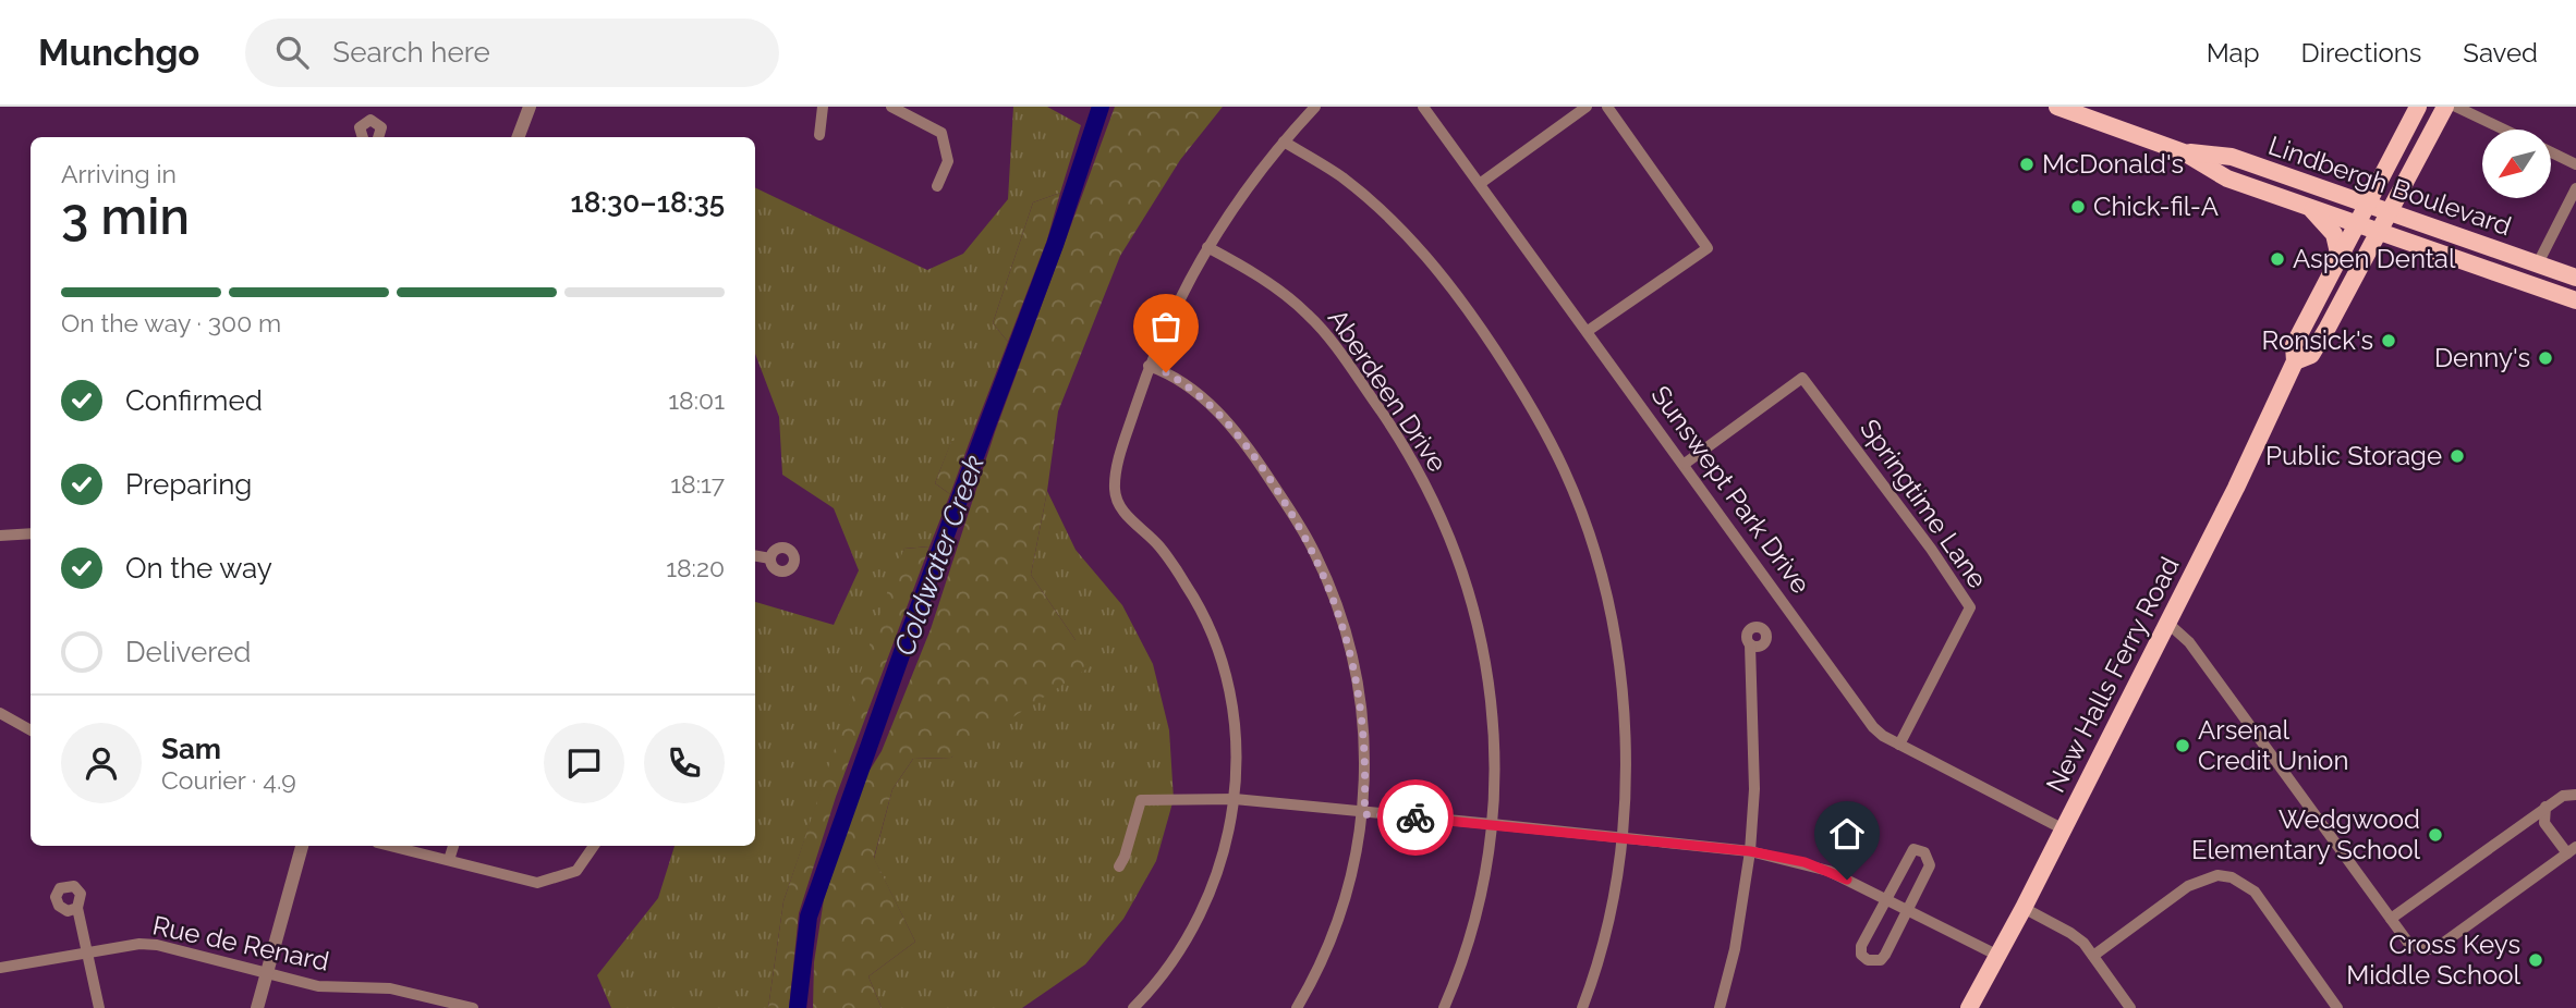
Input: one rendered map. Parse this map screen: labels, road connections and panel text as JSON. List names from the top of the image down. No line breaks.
{"streets":{"main road":["Lindbergh Boulevard","New Halls Ferry Road"],"street":["Aberdeen Drive","Sunswept Park Drive","Springtime Lane","Rue de Renard"]},"crossings":[["Lindbergh Boulevard","New Halls Ferry Road"],["Sunswept Park Drive","Springtime Lane"],["Sunswept Park Drive","New Halls Ferry Road"]],"water":["Coldwater Creek"],"places":["McDonald's","Chick-fil-A","Aspen Dental","Ronsick's","Denny's","Public Storage","Arsenal Credit Union","Wedgwood Elementary School","Cross Keys Middle School"],"north":"bottom left","page":{"header":"Munchgo","search":"Search here","nav":["Map","Directions","Saved"],"heading":["3 min","Arriving in","18:30–18:35"],"panel":["Sam","Courier · 4.9"],"bar":"On the way · 300 m","list":[["Confirmed","18:01"],["Preparing","18:17"],["On the way","18:20"],"Delivered"]}}
